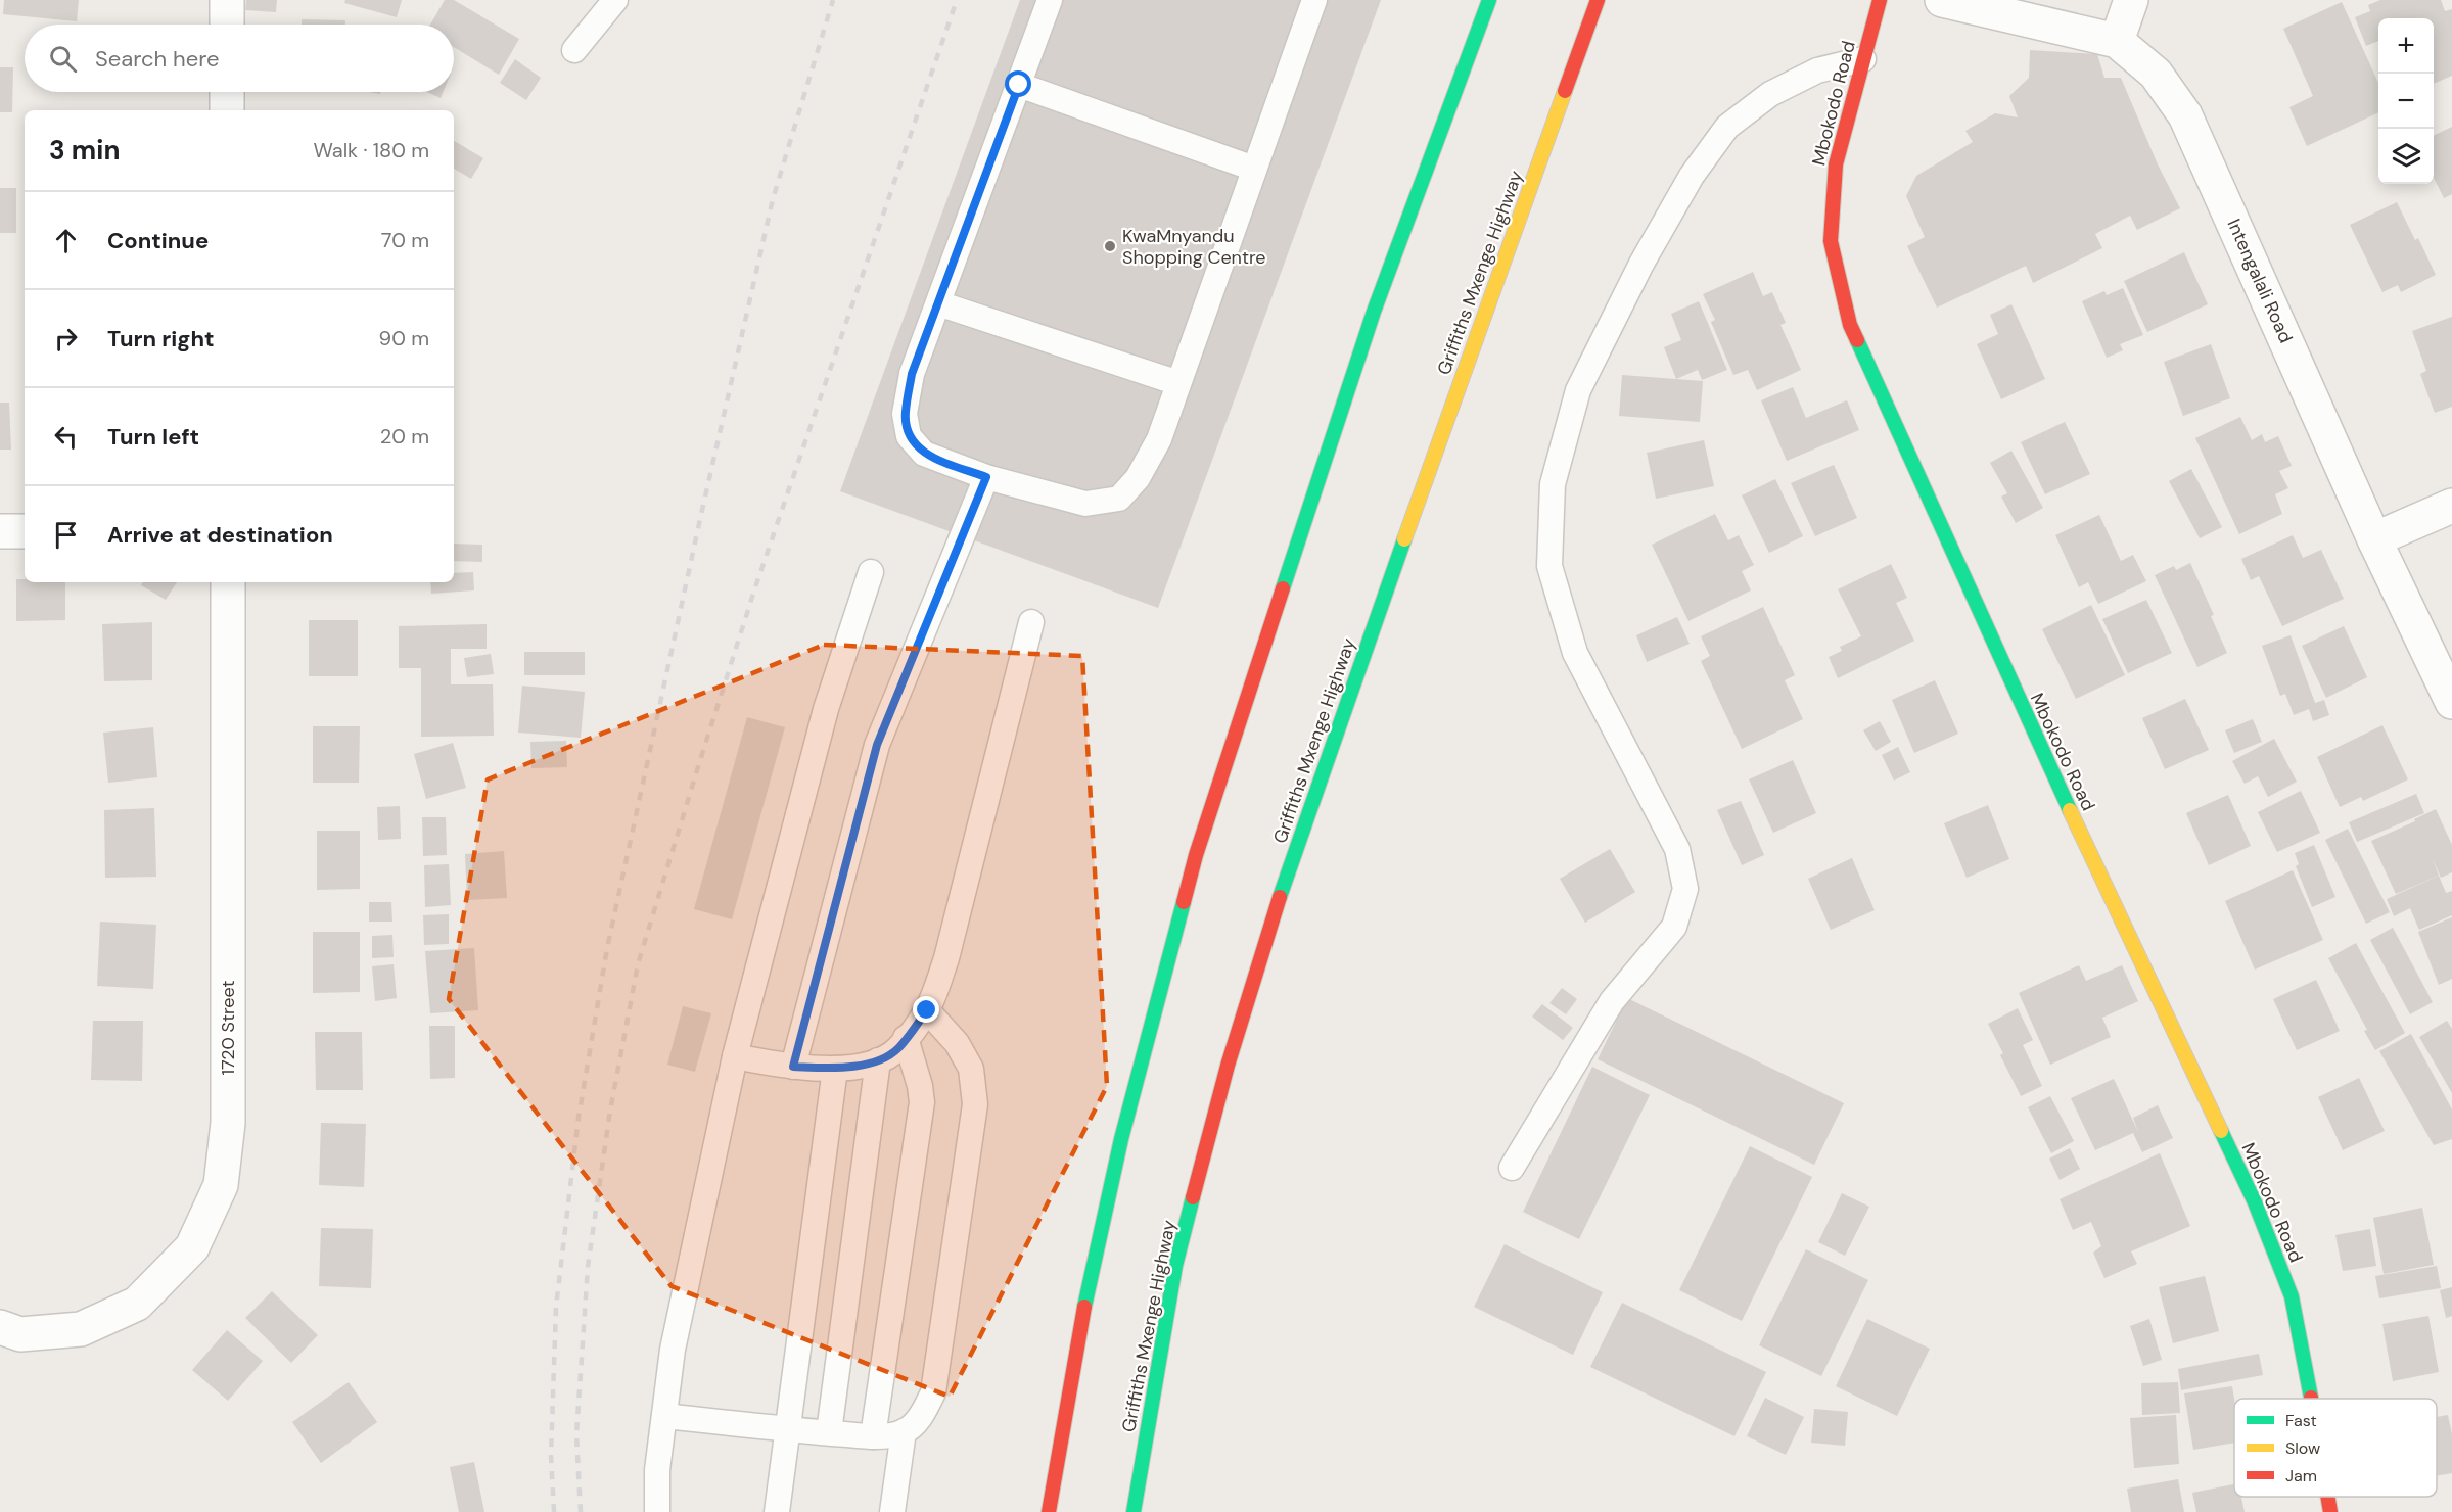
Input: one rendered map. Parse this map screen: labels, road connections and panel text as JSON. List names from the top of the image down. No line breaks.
{"streets":{"street":["Mbokodo Road","Griffiths Mxenge Highway","Intengalali Road","1720 Street"]},"places":["KwaMnyandu Shopping Centre"],"legend":["Fast","Slow","Jam"],"page":{"map_buttons":["+","−"],"search":"Search here","heading":["3 min","Walk · 180 m"],"list":[["Continue","70 m"],["Turn right","90 m"],["Turn left","20 m"],"Arrive at destination"]}}
